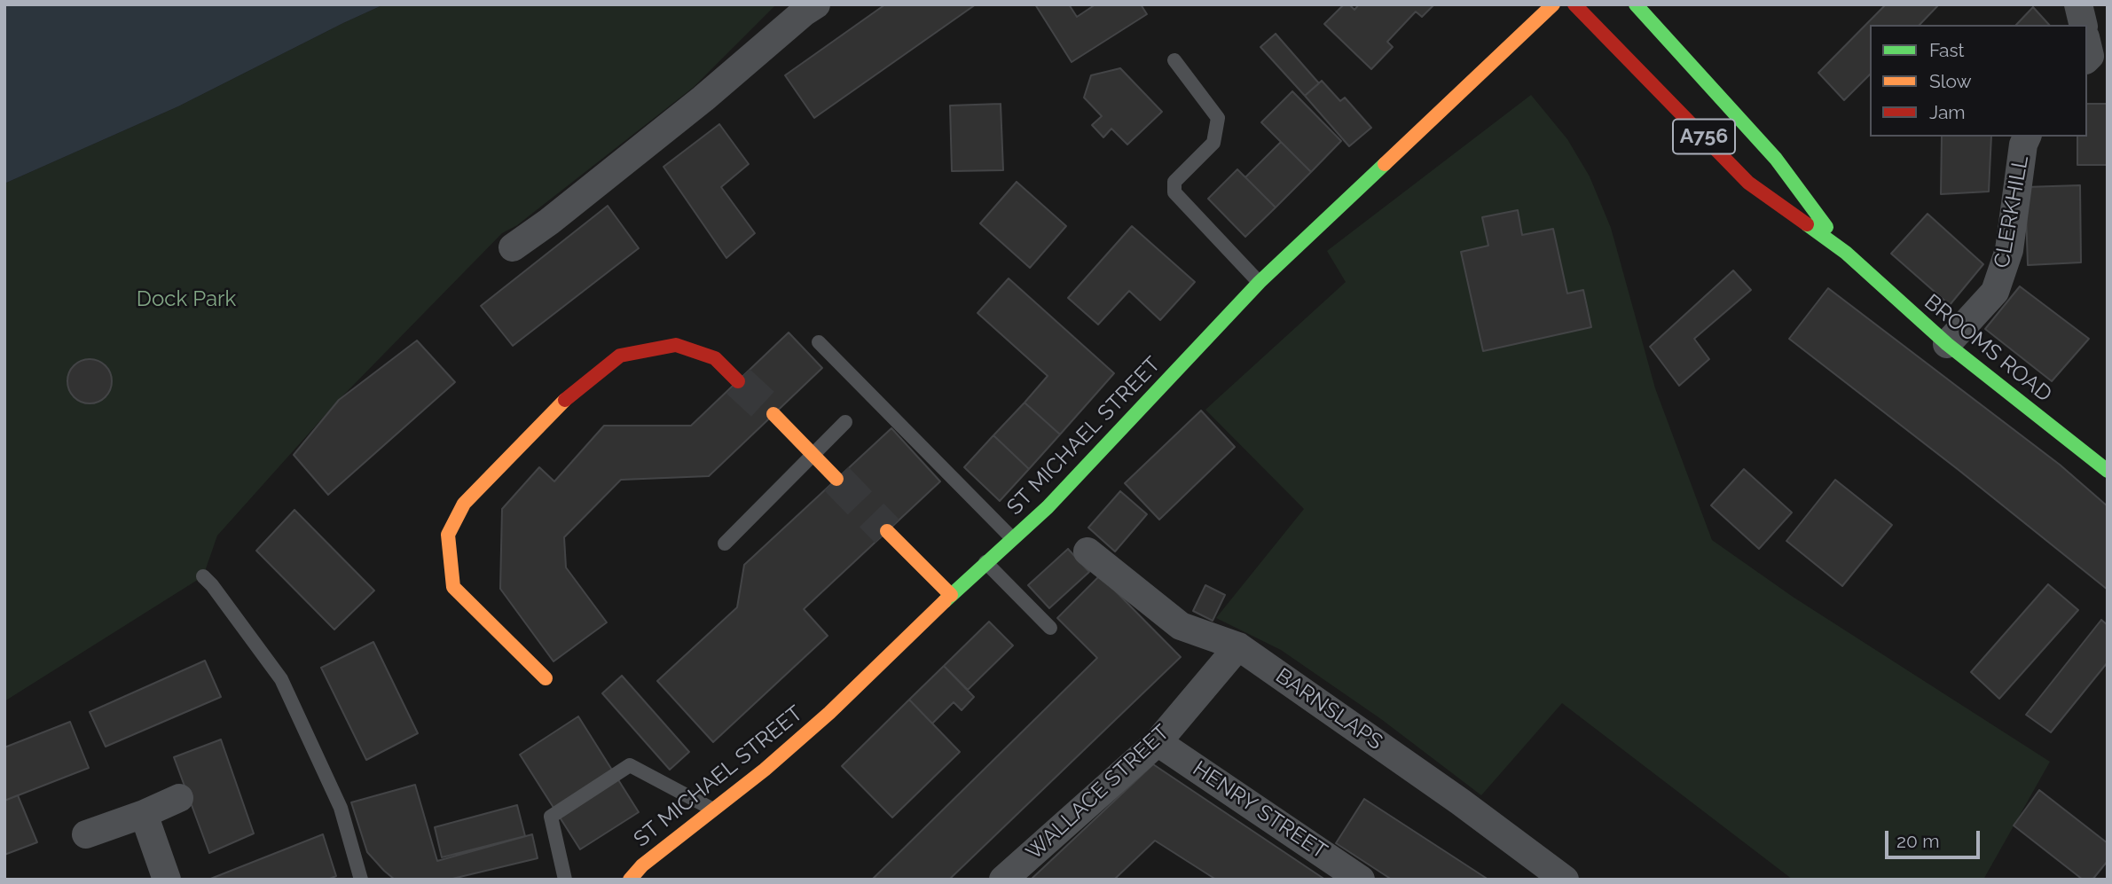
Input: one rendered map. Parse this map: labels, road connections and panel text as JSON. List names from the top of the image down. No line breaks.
{"streets":{"main road":["A756","BROOMS ROAD","ST MICHAEL STREET"],"street":["CLERKHILL","BARNSLAPS","WALLACE STREET","HENRY STREET"]},"crossings":[["CLERKHILL","BROOMS ROAD"],["BARNSLAPS","WALLACE STREET"],["WALLACE STREET","HENRY STREET"]],"parks":["Dock Park"],"legend":["Fast","Slow","Jam"],"scale_bar":"20 m"}
